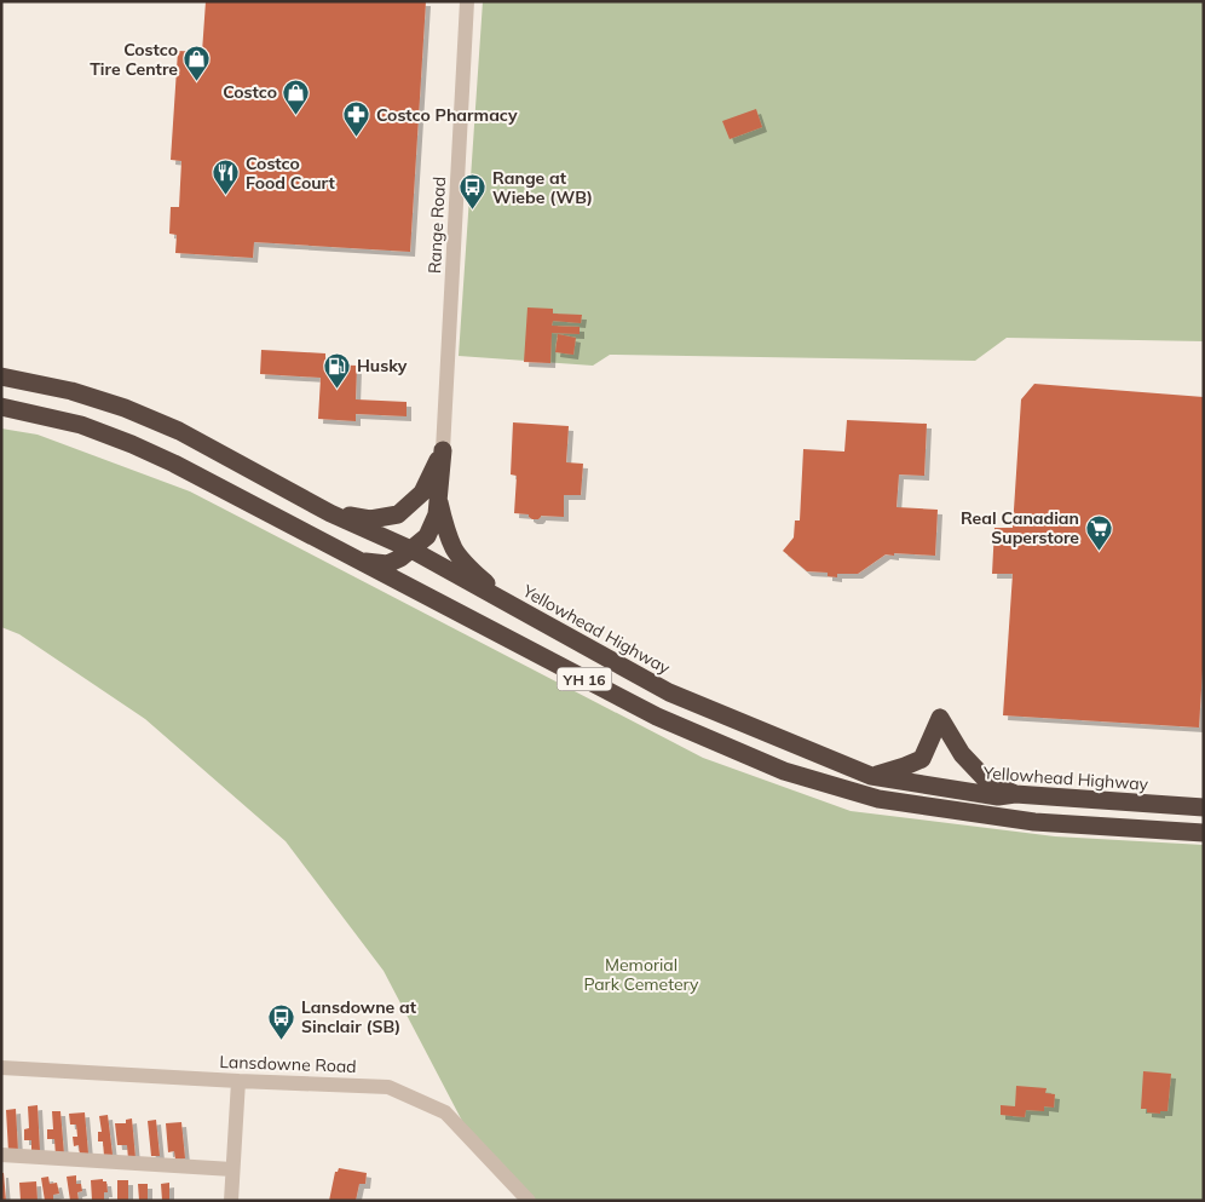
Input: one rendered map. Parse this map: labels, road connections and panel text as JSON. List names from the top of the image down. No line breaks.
{"streets":{"highway":["Yellowhead Highway","YH 16"],"street":["Range Road","Lansdowne Road"]},"parks":["Memorial Park Cemetery"],"places":{"shop":["Costco Tire Centre","Costco"],"pharmacy":["Costco Pharmacy"],"restaurant":["Costco Food Court"],"bus stop":["Range at Wiebe (WB)","Lansdowne at Sinclair (SB)"],"fuel station":["Husky"],"supermarket":["Real Canadian Superstore"]}}
